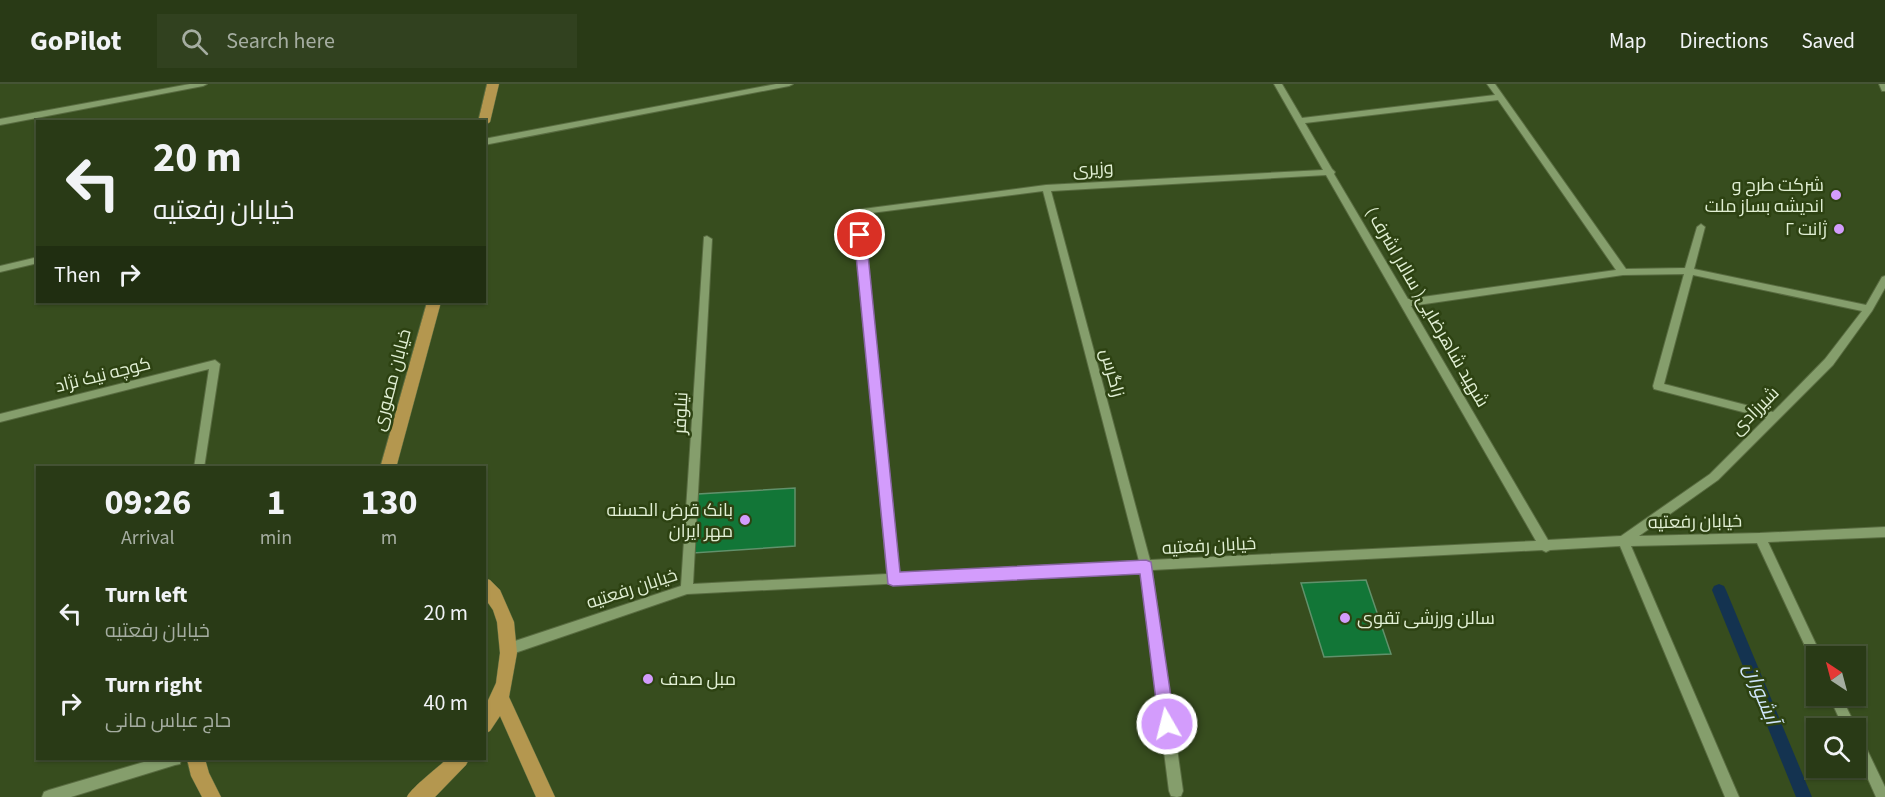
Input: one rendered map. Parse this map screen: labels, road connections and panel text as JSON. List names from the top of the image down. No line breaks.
{"streets":{"main road":["خیابان مصوری"],"street":["وزیری","شهید شاهرضایی( سالار اشرف )","زاگرس","کوچه نیک نژاد","شیرزادی","نیلوفر","خیابان رفعتیه"]},"crossings":[["وزیری","شهید شاهرضایی( سالار اشرف )"],["وزیری","زاگرس"],["وزیری","خیابان رفعتیه"],["شهید شاهرضایی( سالار اشرف )","خیابان رفعتیه"],["زاگرس","خیابان رفعتیه"],["شیرزادی","خیابان رفعتیه"],["نیلوفر","خیابان رفعتیه"]],"water":["آبشوران"],"places":["شرکت طرح و اندیشه بساز ملت","ژانت ۲","بانک قرض الحسنه مهر ایران","سالن ورزشی تقوی","مبل صدف"],"north":"top left","page":{"header":"GoPilot","search":"Search here","nav":["Map","Directions","Saved"],"turn":["20 m","خیابان رفعتیه"],"then":"Then","eta":["09:26","Arrival","1","min","130","m"],"list":[{"name":"Turn left","note":"خیابان رفعتیه","value":"20 m"},{"name":"Turn right","note":"حاج عباس مانی","value":"40 m"}]}}
